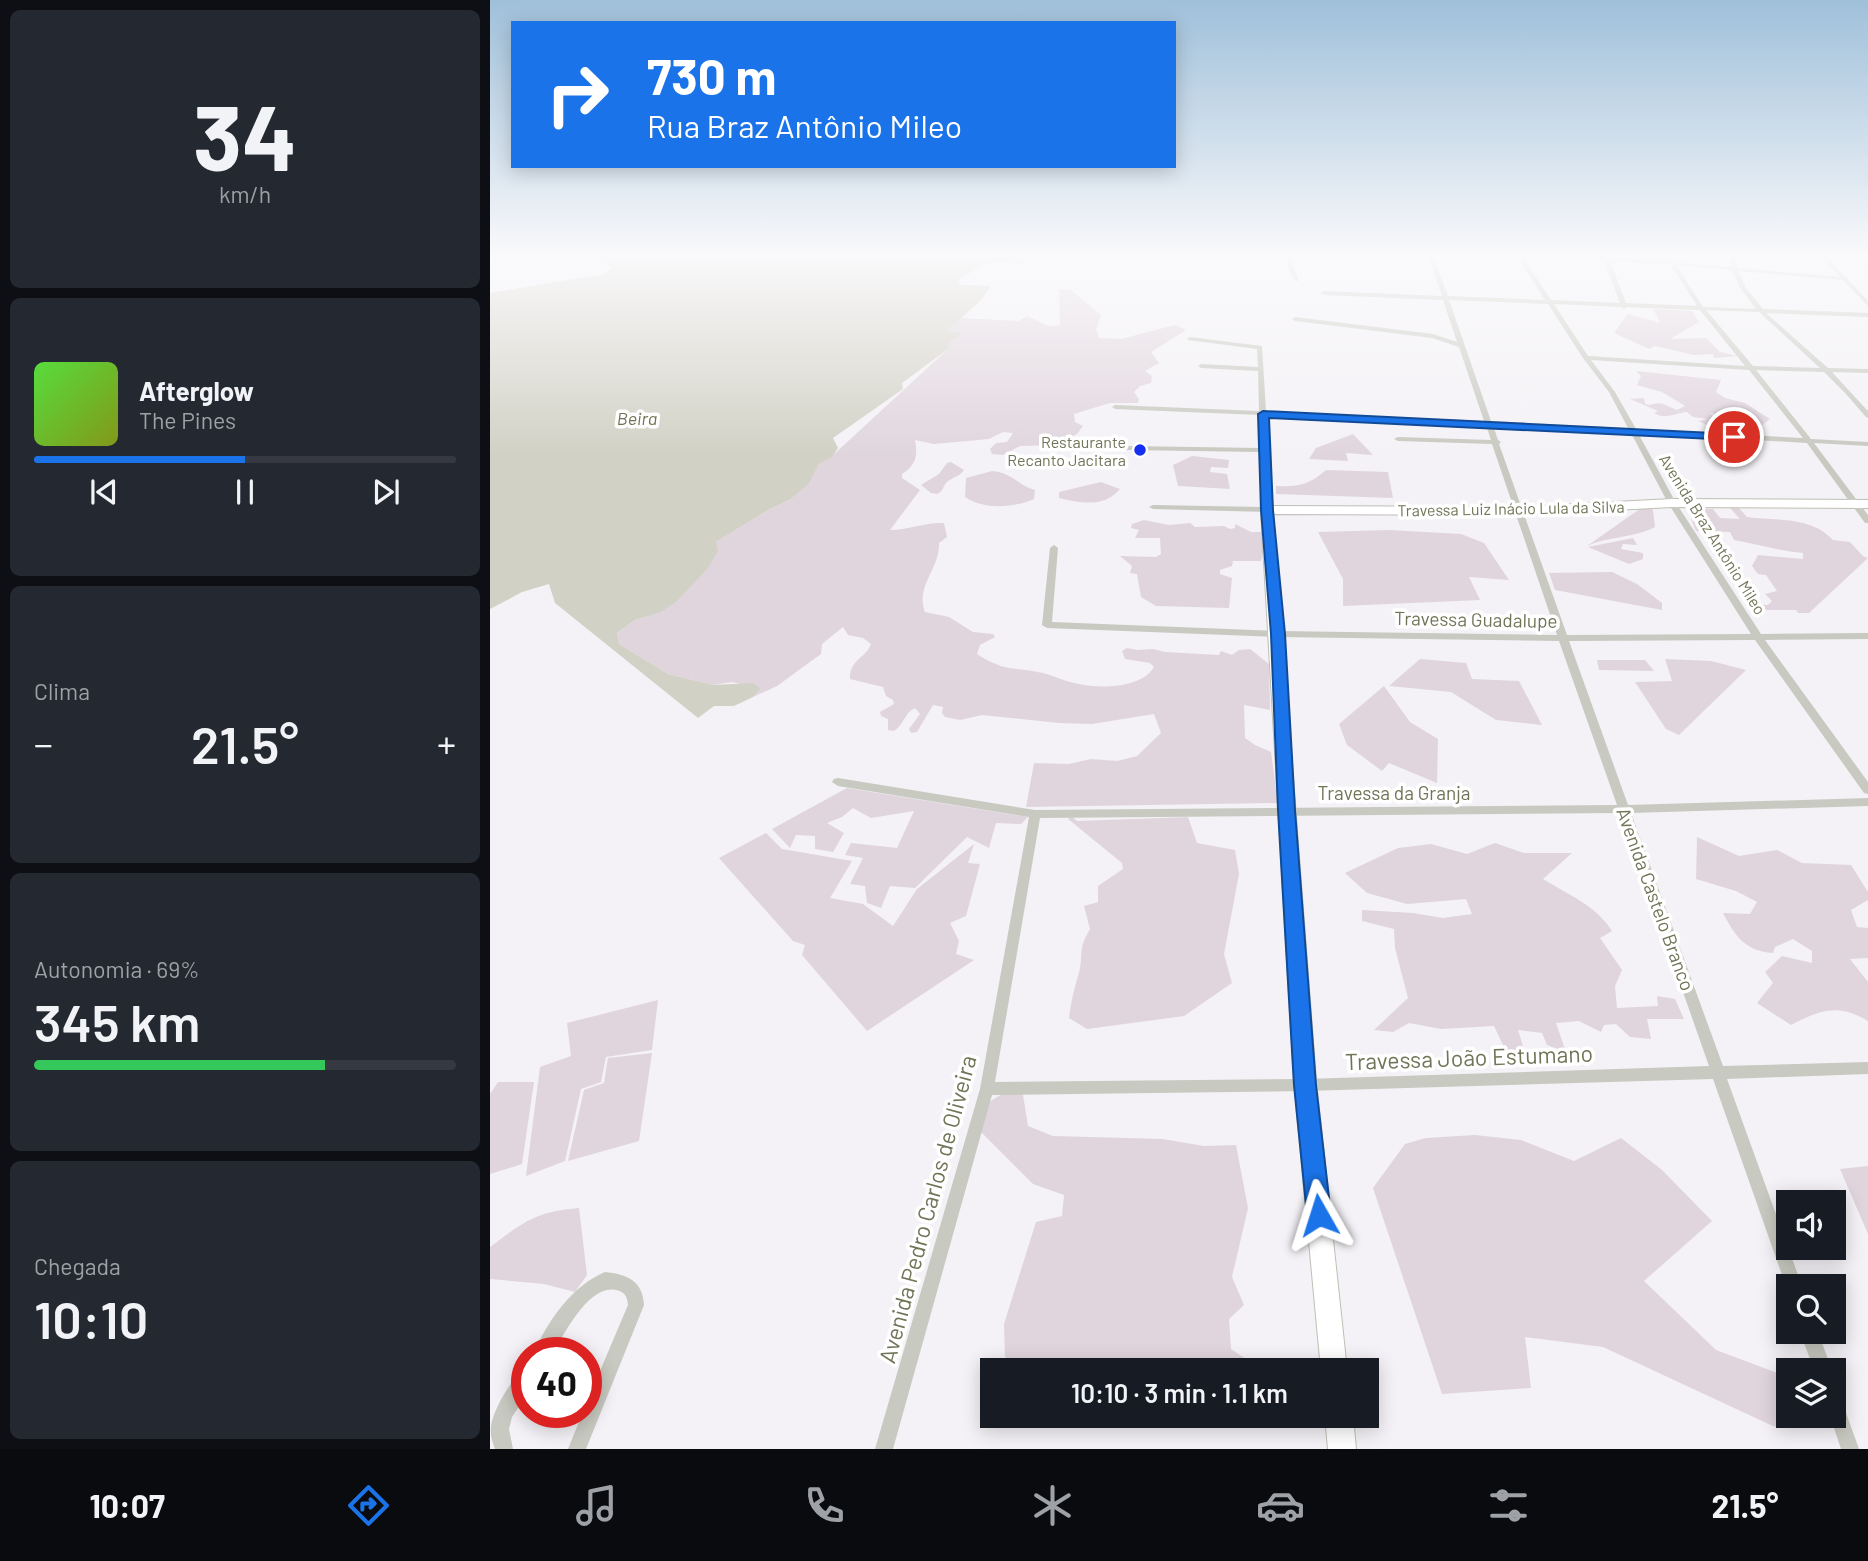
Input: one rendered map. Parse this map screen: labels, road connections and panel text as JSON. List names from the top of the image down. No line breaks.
{"streets":{"street":["Travessa Luiz Inácio Lula da Silva","Avenida Braz Antônio Mileo","Travessa Guadalupe","Travessa da Granja","Avenida Castelo Branco","Travessa João Estumano","Avenida Pedro Carlos de Oliveira"]},"crossings":[["Travessa Luiz Inácio Lula da Silva","Avenida Braz Antônio Mileo"],["Travessa Luiz Inácio Lula da Silva","Avenida Castelo Branco"],["Avenida Braz Antônio Mileo","Travessa Guadalupe"],["Travessa Guadalupe","Avenida Castelo Branco"],["Travessa da Granja","Avenida Castelo Branco"],["Travessa da Granja","Avenida Pedro Carlos de Oliveira"],["Avenida Castelo Branco","Travessa João Estumano"],["Travessa João Estumano","Avenida Pedro Carlos de Oliveira"]],"water":["Beira"],"places":["Restaurante Recanto Jacitara"],"page":{"tile":[["34","km/h"],"Clima",["Autonomia · 69%","345 km"],["Chegada","10:10"]],"turn":["730 m","Rua Braz Antônio Mileo"],"song":["Afterglow","The Pines"],"heat":["−","21.5°","+"],"limit":"40","trip":"10:10 · 3 min · 1.1 km","tabs":["10:07","21.5°"]}}
